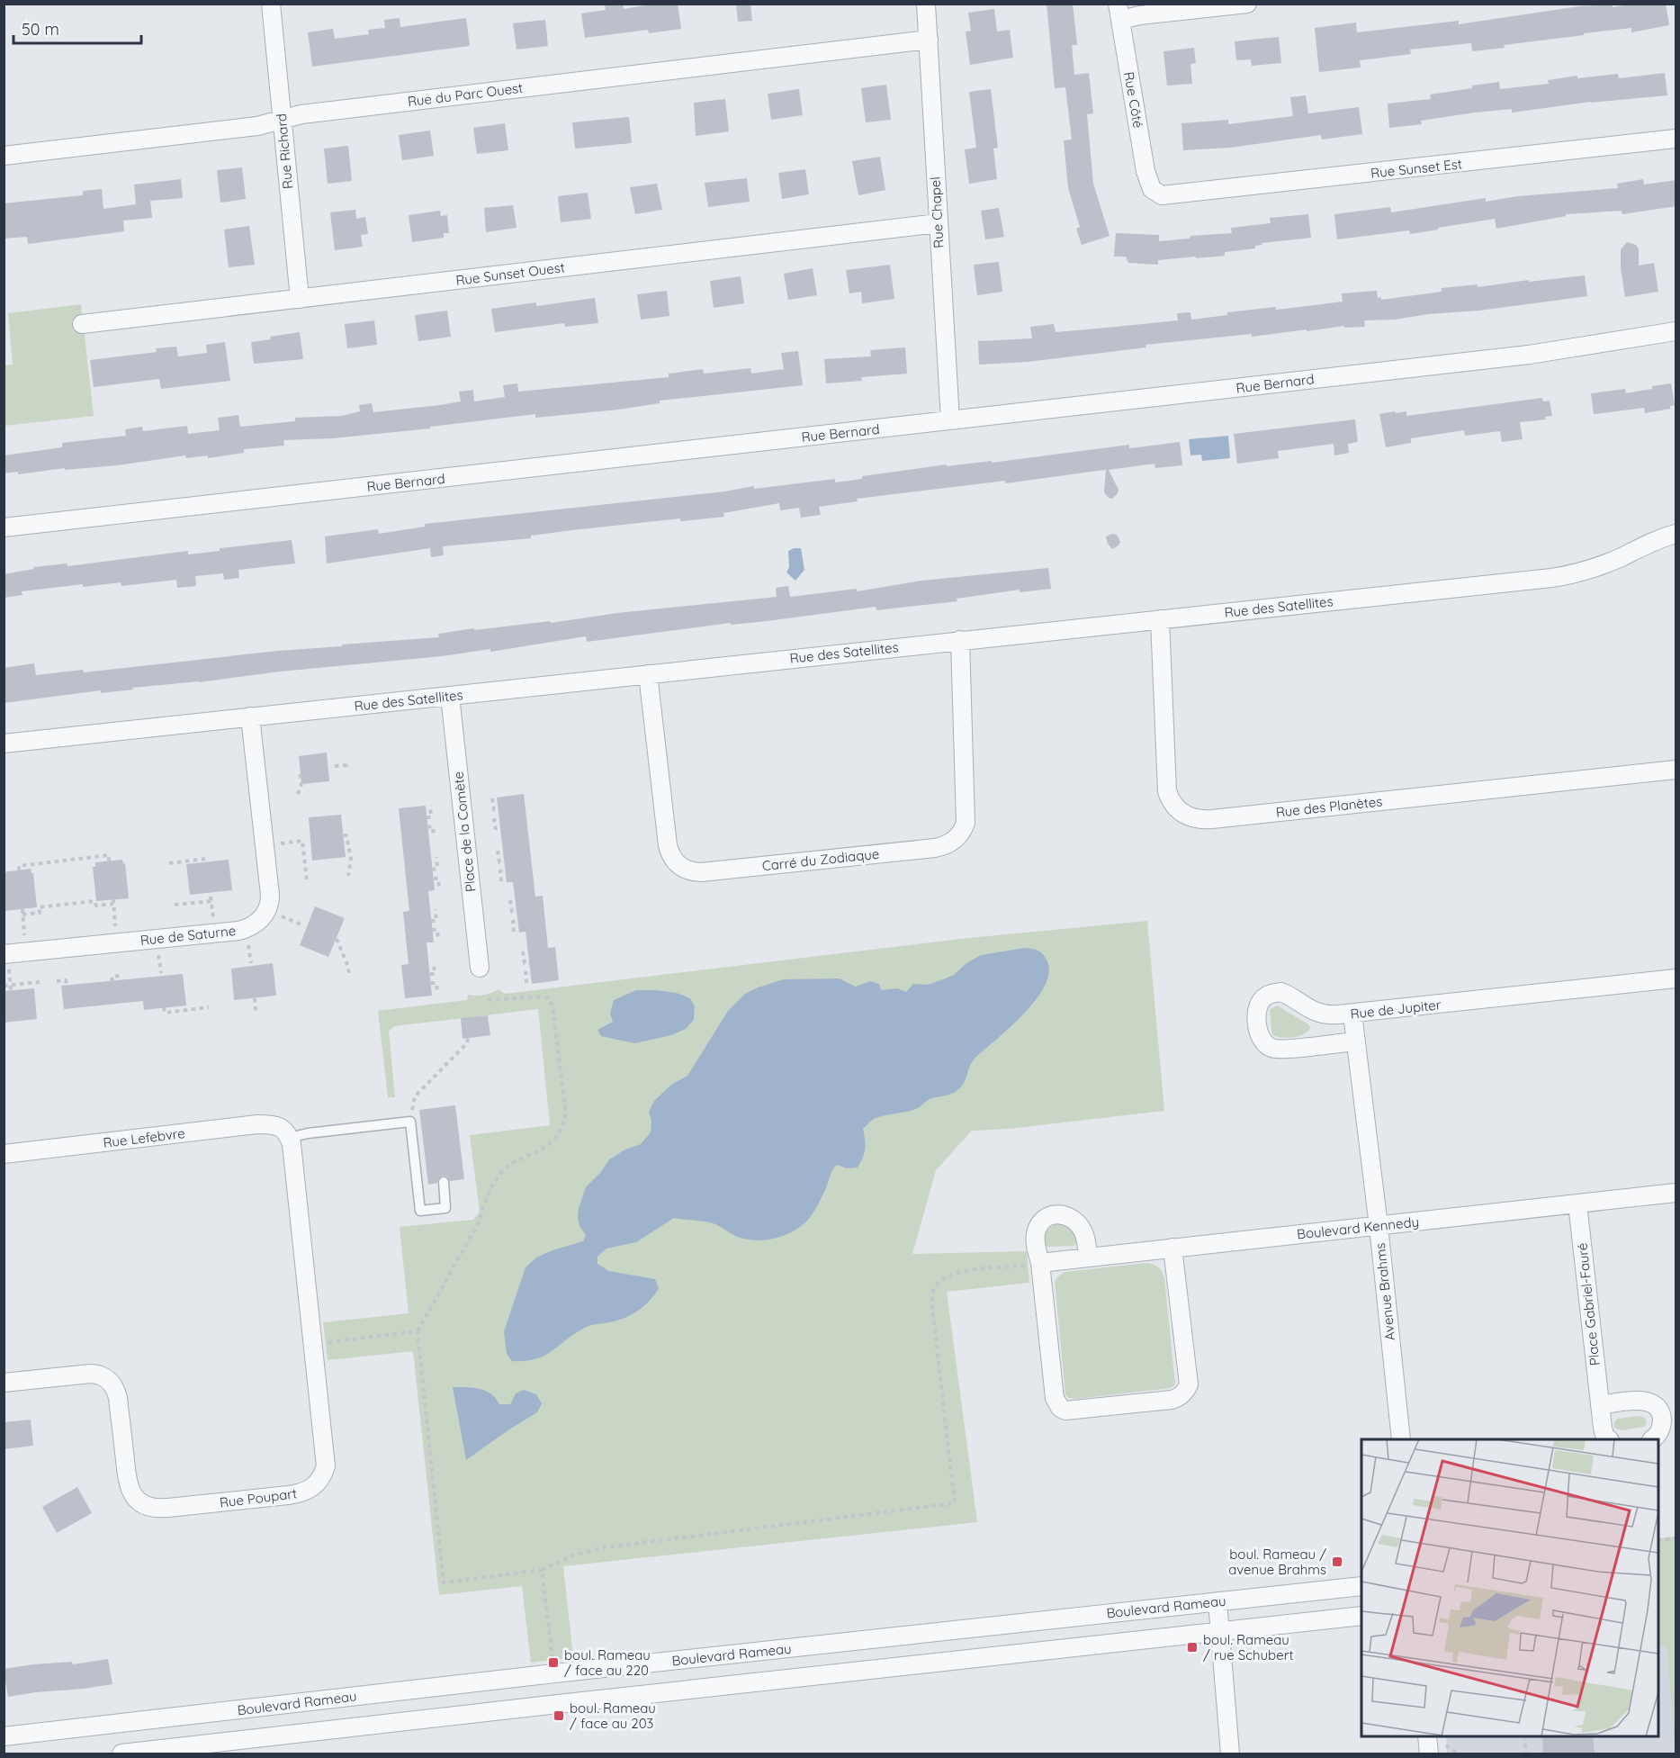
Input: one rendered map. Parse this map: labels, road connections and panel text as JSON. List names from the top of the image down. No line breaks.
{"streets":{"street":["Rue du Parc Ouest","Rue Côté","Rue Richard","Rue Sunset Est","Rue Chapel","Rue Sunset Ouest","Rue Bernard","Rue des Satellites","Rue des Planètes","Place de la Comète","Carré du Zodiaque","Rue de Saturne","Rue de Jupiter","Rue Lefebvre","Boulevard Kennedy","Avenue Brahms","Place Gabriel-Fauré","Rue Poupart","Boulevard Rameau"]},"crossings":[["Rue du Parc Ouest","Rue Richard"],["Rue du Parc Ouest","Rue Chapel"],["Rue Côté","Rue Sunset Est"],["Rue Richard","Rue Sunset Ouest"],["Rue Chapel","Rue Sunset Ouest"],["Rue Chapel","Rue Bernard"],["Rue des Satellites","Rue des Planètes"],["Rue des Satellites","Place de la Comète"],["Rue des Satellites","Carré du Zodiaque"],["Rue de Jupiter","Avenue Brahms"],["Rue Lefebvre","Rue Poupart"],["Boulevard Kennedy","Avenue Brahms"],["Boulevard Kennedy","Place Gabriel-Fauré"]],"places":{"transit":["boul. Rameau / avenue Brahms","boul. Rameau / rue Schubert","boul. Rameau / face au 220","boul. Rameau / face au 203"]},"scale_bar":"50 m"}
